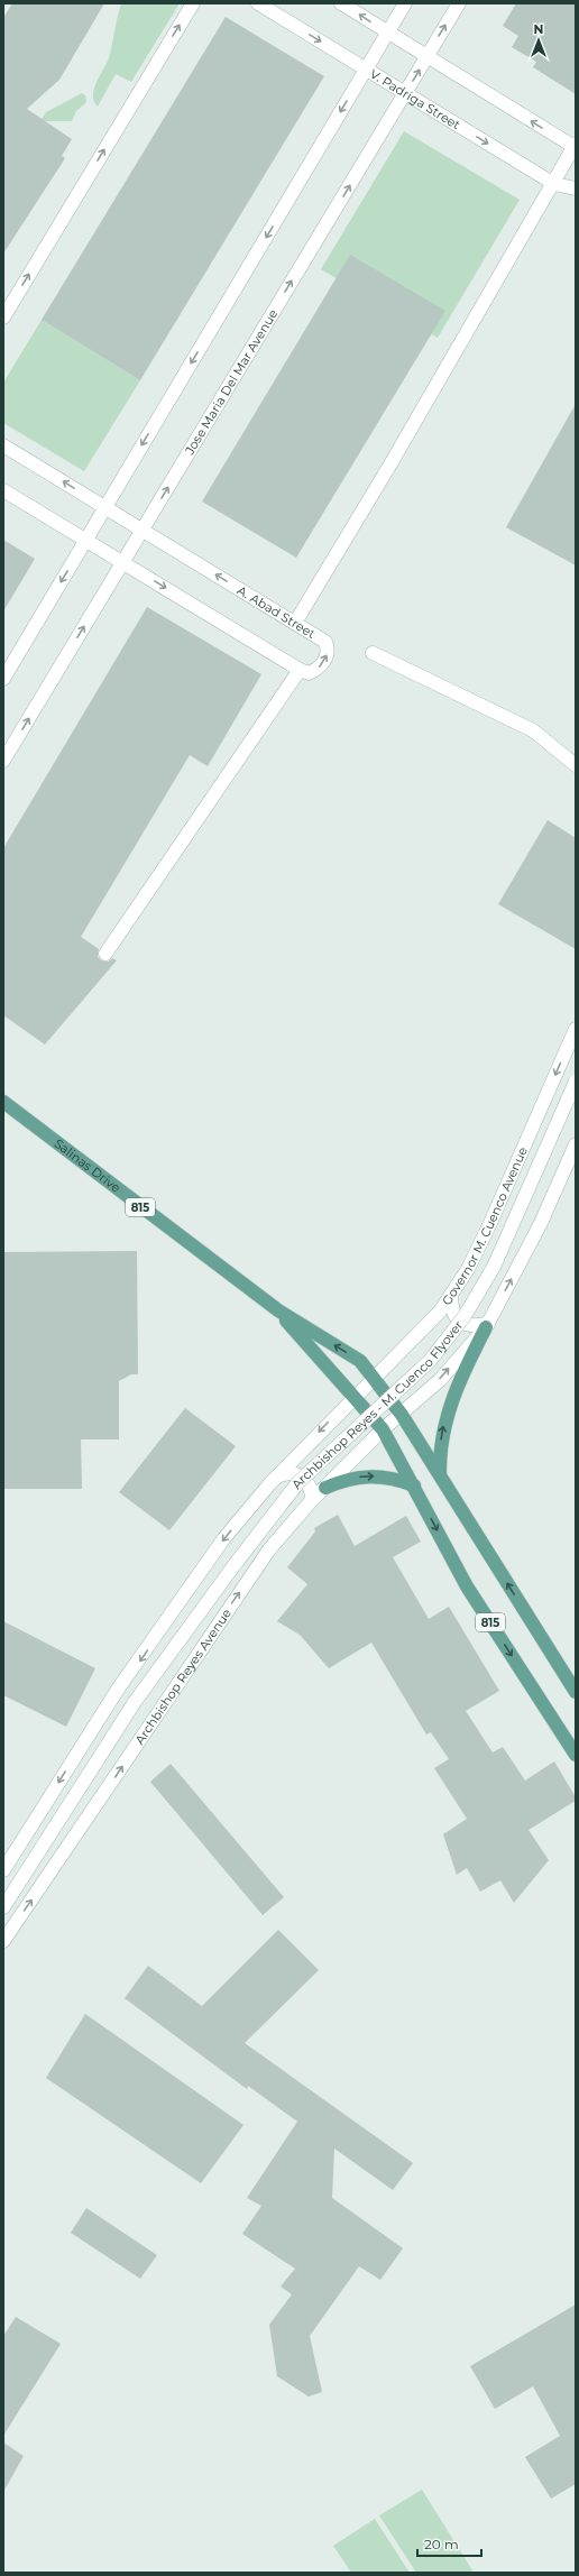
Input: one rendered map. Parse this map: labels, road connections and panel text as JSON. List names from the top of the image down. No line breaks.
{"streets":{"main road":["Salinas Drive","815"],"street":["V. Padriga Street","Jose Maria Del Mar Avenue","A. Abad Street","Governor M. Cuenco Avenue","Archbishop Reyes - M. Cuenco Flyover","Archbishop Reyes Avenue"]},"crossings":[["V. Padriga Street","Jose Maria Del Mar Avenue"],["Jose Maria Del Mar Avenue","A. Abad Street"],["Salinas Drive","815"],["Salinas Drive","Governor M. Cuenco Avenue"],["815","Governor M. Cuenco Avenue"],["815","Archbishop Reyes Avenue"],["Archbishop Reyes - M. Cuenco Flyover","Archbishop Reyes Avenue"]],"scale_bar":"20 m","north":"top"}
